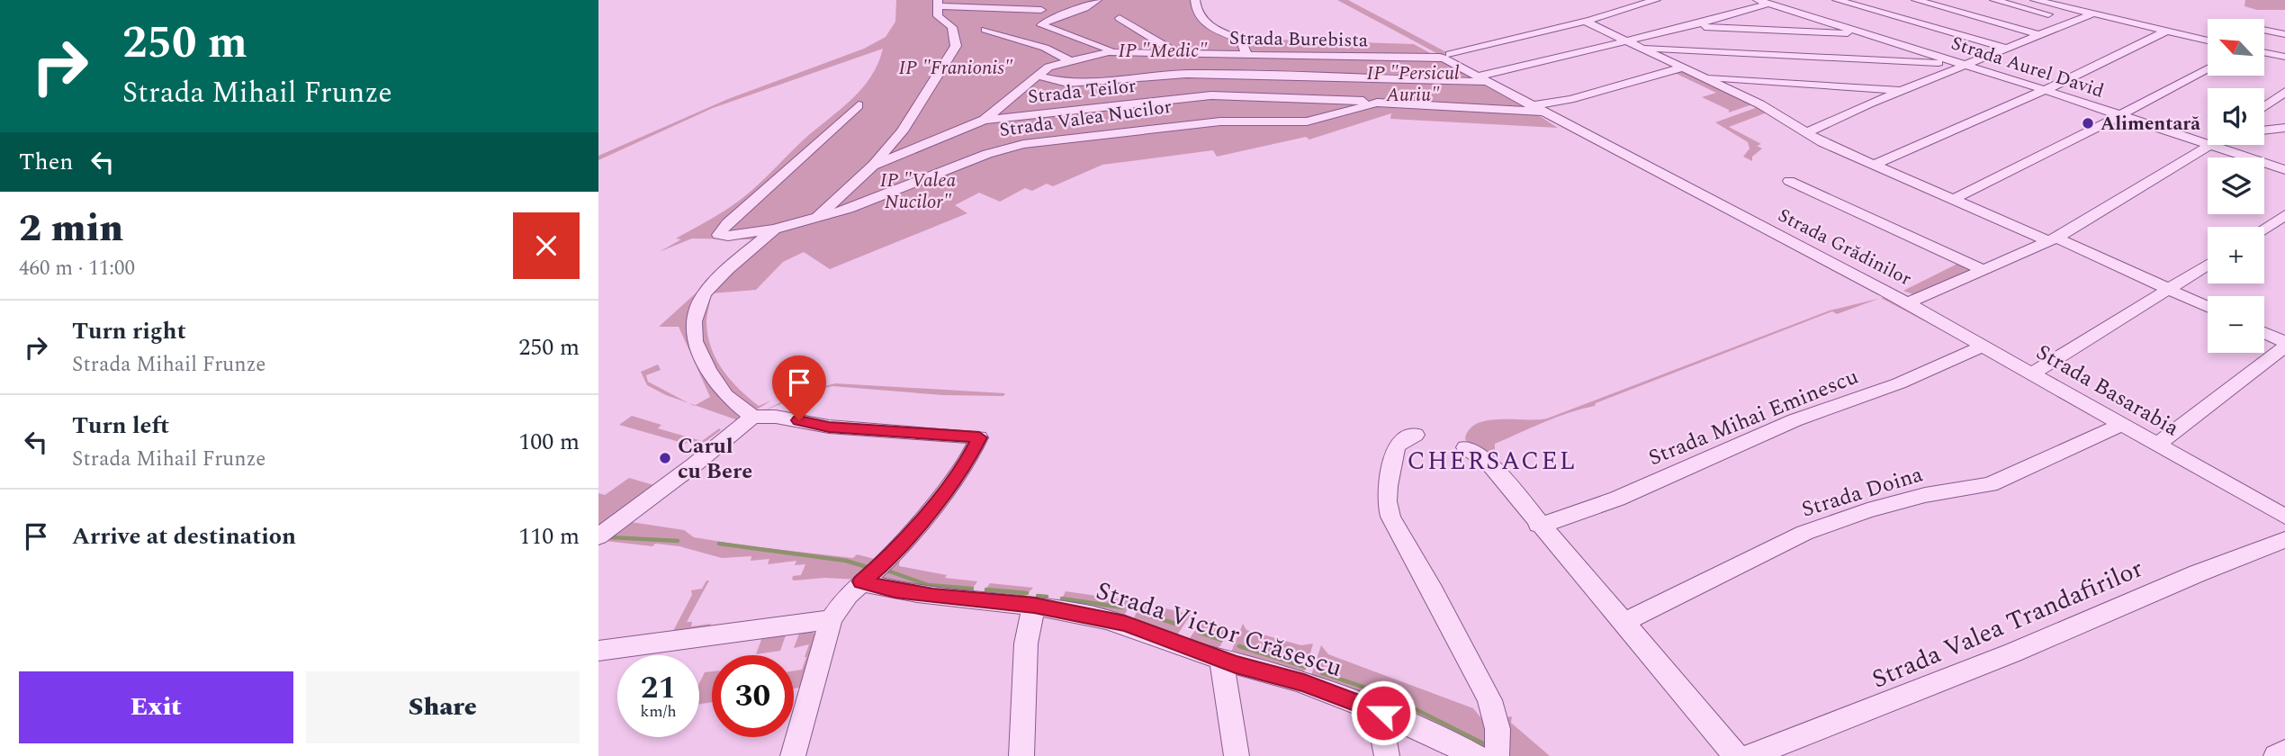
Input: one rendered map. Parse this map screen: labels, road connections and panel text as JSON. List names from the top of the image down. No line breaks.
{"streets":{"street":["Strada Burebista","Strada Aurel David","Strada Teilor","Strada Valea Nucilor","Strada Grădinilor","Strada Basarabia","Strada Mihai Eminescu","Strada Doina","Strada Valea Trandafirilor","Strada Victor Crăsescu"]},"crossings":[["Strada Burebista","Strada Teilor"],["Strada Burebista","Strada Grădinilor"],["Strada Aurel David","Strada Grădinilor"],["Strada Teilor","Strada Valea Nucilor"],["Strada Valea Nucilor","Strada Grădinilor"],["Strada Grădinilor","Strada Basarabia"],["Strada Basarabia","Strada Mihai Eminescu"],["Strada Basarabia","Strada Doina"]],"districts":["CHERSACEL"],"parks":["IP \"Medic\"","IP \"Franionis\"","IP \"Persicul Auriu\"","IP \"Valea Nucilor\""],"places":["Alimentară","Carul cu Bere"],"north":"top left","page":{"turn":["250 m","Strada Mihail Frunze"],"map_buttons":["+","−"],"then":"Then","heading":["2 min","460 m · 11:00"],"list":[{"name":"Turn right","note":"Strada Mihail Frunze","value":"250 m"},{"name":"Turn left","note":"Strada Mihail Frunze","value":"100 m"},{"name":"Arrive at destination","value":"110 m"}],"speed":"21 km/h","limit":"30","buttons":["Exit","Share"]}}
